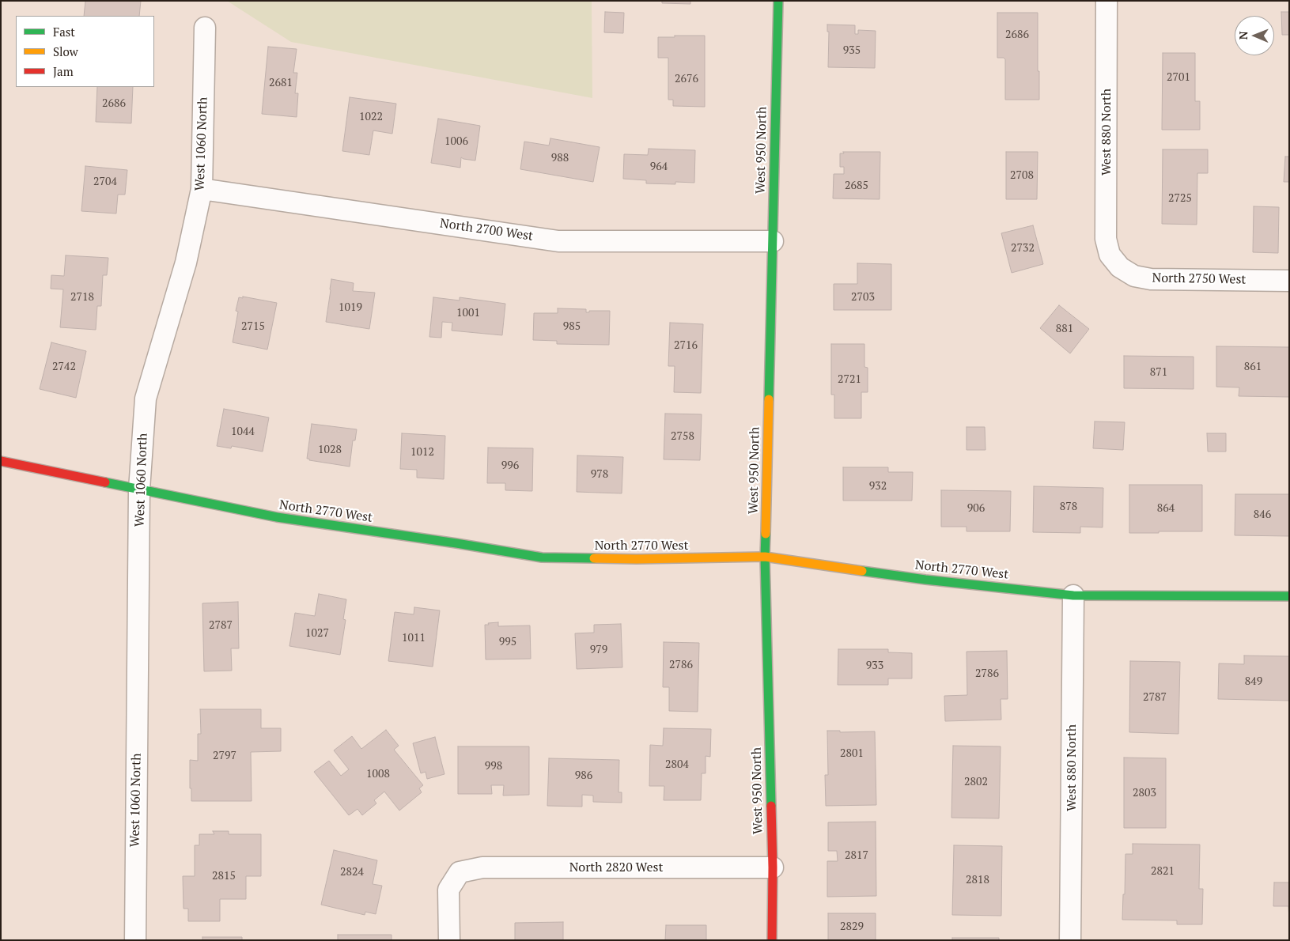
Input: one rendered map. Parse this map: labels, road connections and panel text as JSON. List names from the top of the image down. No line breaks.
{"streets":{"street":["West 880 North","West 1060 North","West 950 North","North 2700 West","North 2750 West","North 2770 West","North 2820 West"]},"crossings":[["West 880 North","North 2750 West"],["West 880 North","North 2770 West"],["West 1060 North","North 2700 West"],["West 1060 North","North 2770 West"],["West 950 North","North 2700 West"],["West 950 North","North 2770 West"],["West 950 North","North 2820 West"]],"house_numbers":["2686","935","2701","2676","2681","2686","1022","1006","988","964","2708","2704","2685","2725","2732","2718","2703","1019","1001","2715","985","881","2716","2742","861","871","2721","1044","2758","1028","1012","996","978","932","878","906","864","846","2787","1027","1011","995","979","2786","933","2786","849","2787","2801","2797","2804","998","1008","986","2802","2803","2817","2821","2824","2815","2818","2829"],"legend":["Fast","Slow","Jam"],"north":"left"}
